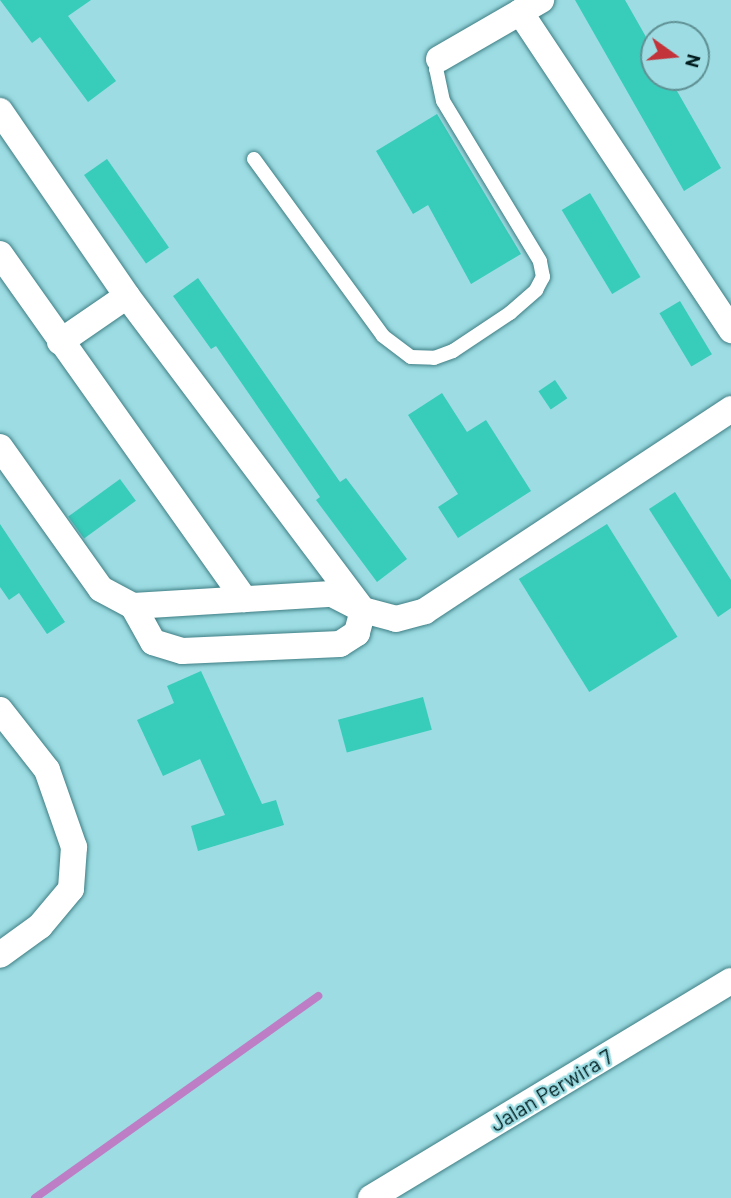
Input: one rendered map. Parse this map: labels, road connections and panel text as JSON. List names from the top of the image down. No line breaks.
{"streets":{"street":["Jalan Perwira 7"]},"north":"right"}
